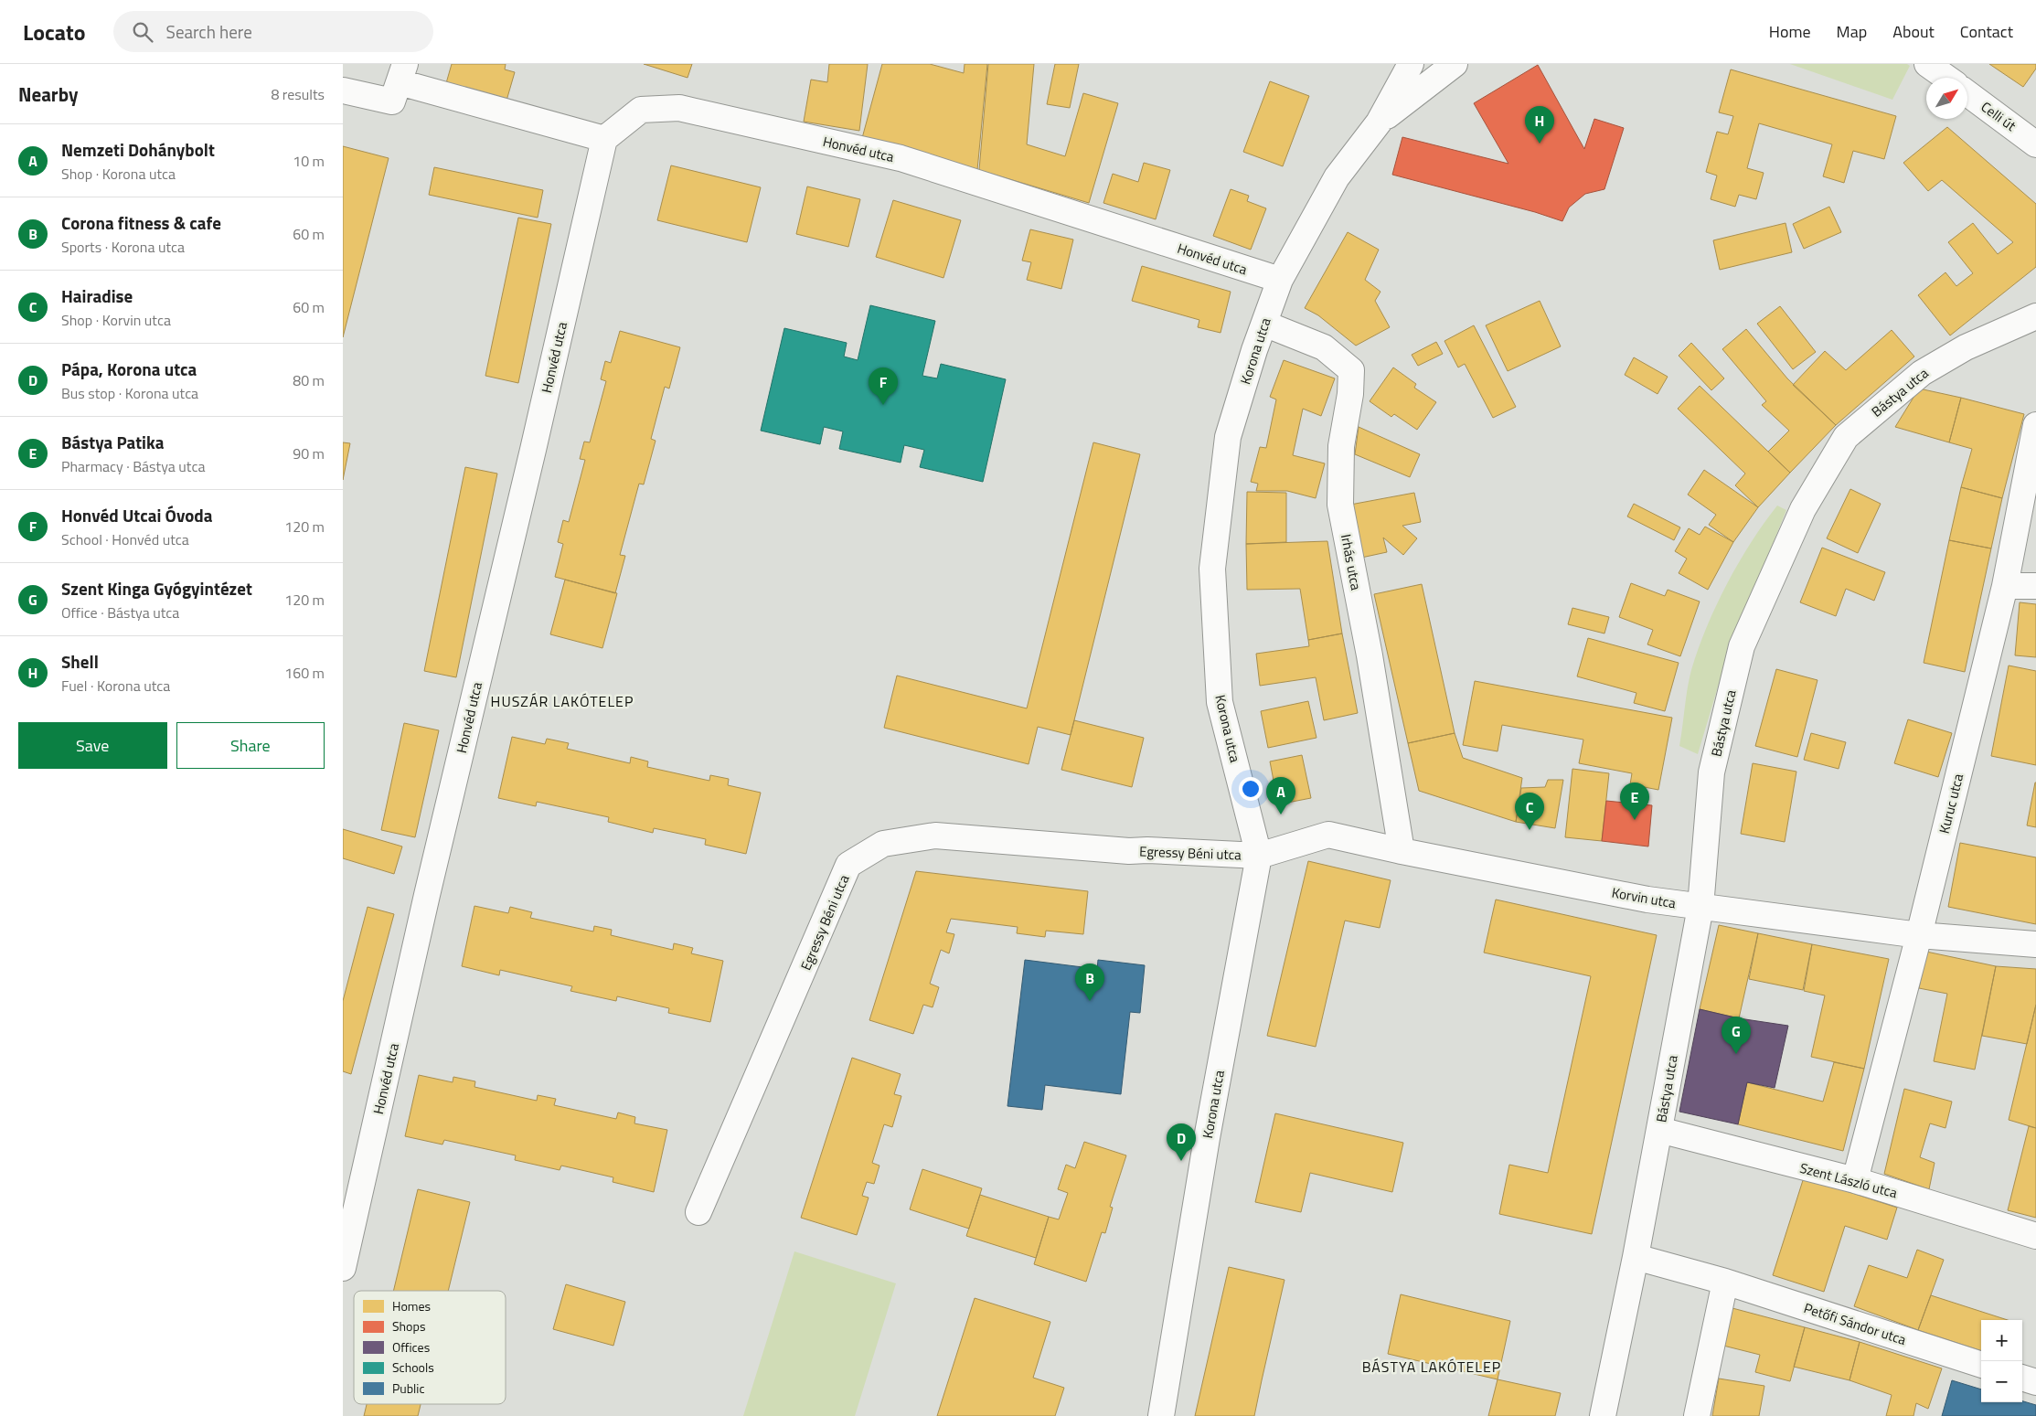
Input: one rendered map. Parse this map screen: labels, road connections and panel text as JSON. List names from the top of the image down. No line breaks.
{"streets":{"street":["Celli út","Honvéd utca","Korona utca","Bástya utca","Irhás utca","Kuruc utca","Egressy Béni utca","Korvin utca","Szent László utca","Petőfi Sándor utca"]},"crossings":[["Honvéd utca","Korona utca"],["Korona utca","Irhás utca"],["Korona utca","Egressy Béni utca"],["Korona utca","Korvin utca"],["Bástya utca","Korvin utca"],["Bástya utca","Szent László utca"],["Irhás utca","Korvin utca"],["Kuruc utca","Korvin utca"],["Kuruc utca","Szent László utca"],["Egressy Béni utca","Korvin utca"]],"districts":["HUSZÁR LAKÓTELEP","BÁSTYA LAKÓTELEP"],"legend":["Homes","Shops","Offices","Schools","Public"],"north":"top right","page":{"header":"Locato","search":"Search here","nav":["Home","Map","About","Contact"],"heading":["Nearby","8 results"],"pins":["H","F","A","E","C","B","G","D"],"list":[{"mark":"A","name":"Nemzeti Dohánybolt","note":"Shop · Korona utca","value":"10 m"},{"mark":"B","name":"Corona fitness & cafe","note":"Sports · Korona utca","value":"60 m"},{"mark":"C","name":"Hairadise","note":"Shop · Korvin utca","value":"60 m"},{"mark":"D","name":"Pápa, Korona utca","note":"Bus stop · Korona utca","value":"80 m"},{"mark":"E","name":"Bástya Patika","note":"Pharmacy · Bástya utca","value":"90 m"},{"mark":"F","name":"Honvéd Utcai Óvoda","note":"School · Honvéd utca","value":"120 m"},{"mark":"G","name":"Szent Kinga Gyógyintézet","note":"Office · Bástya utca","value":"120 m"},{"mark":"H","name":"Shell","note":"Fuel · Korona utca","value":"160 m"}],"buttons":["Save","Share"],"map_buttons":["+","−"]}}
